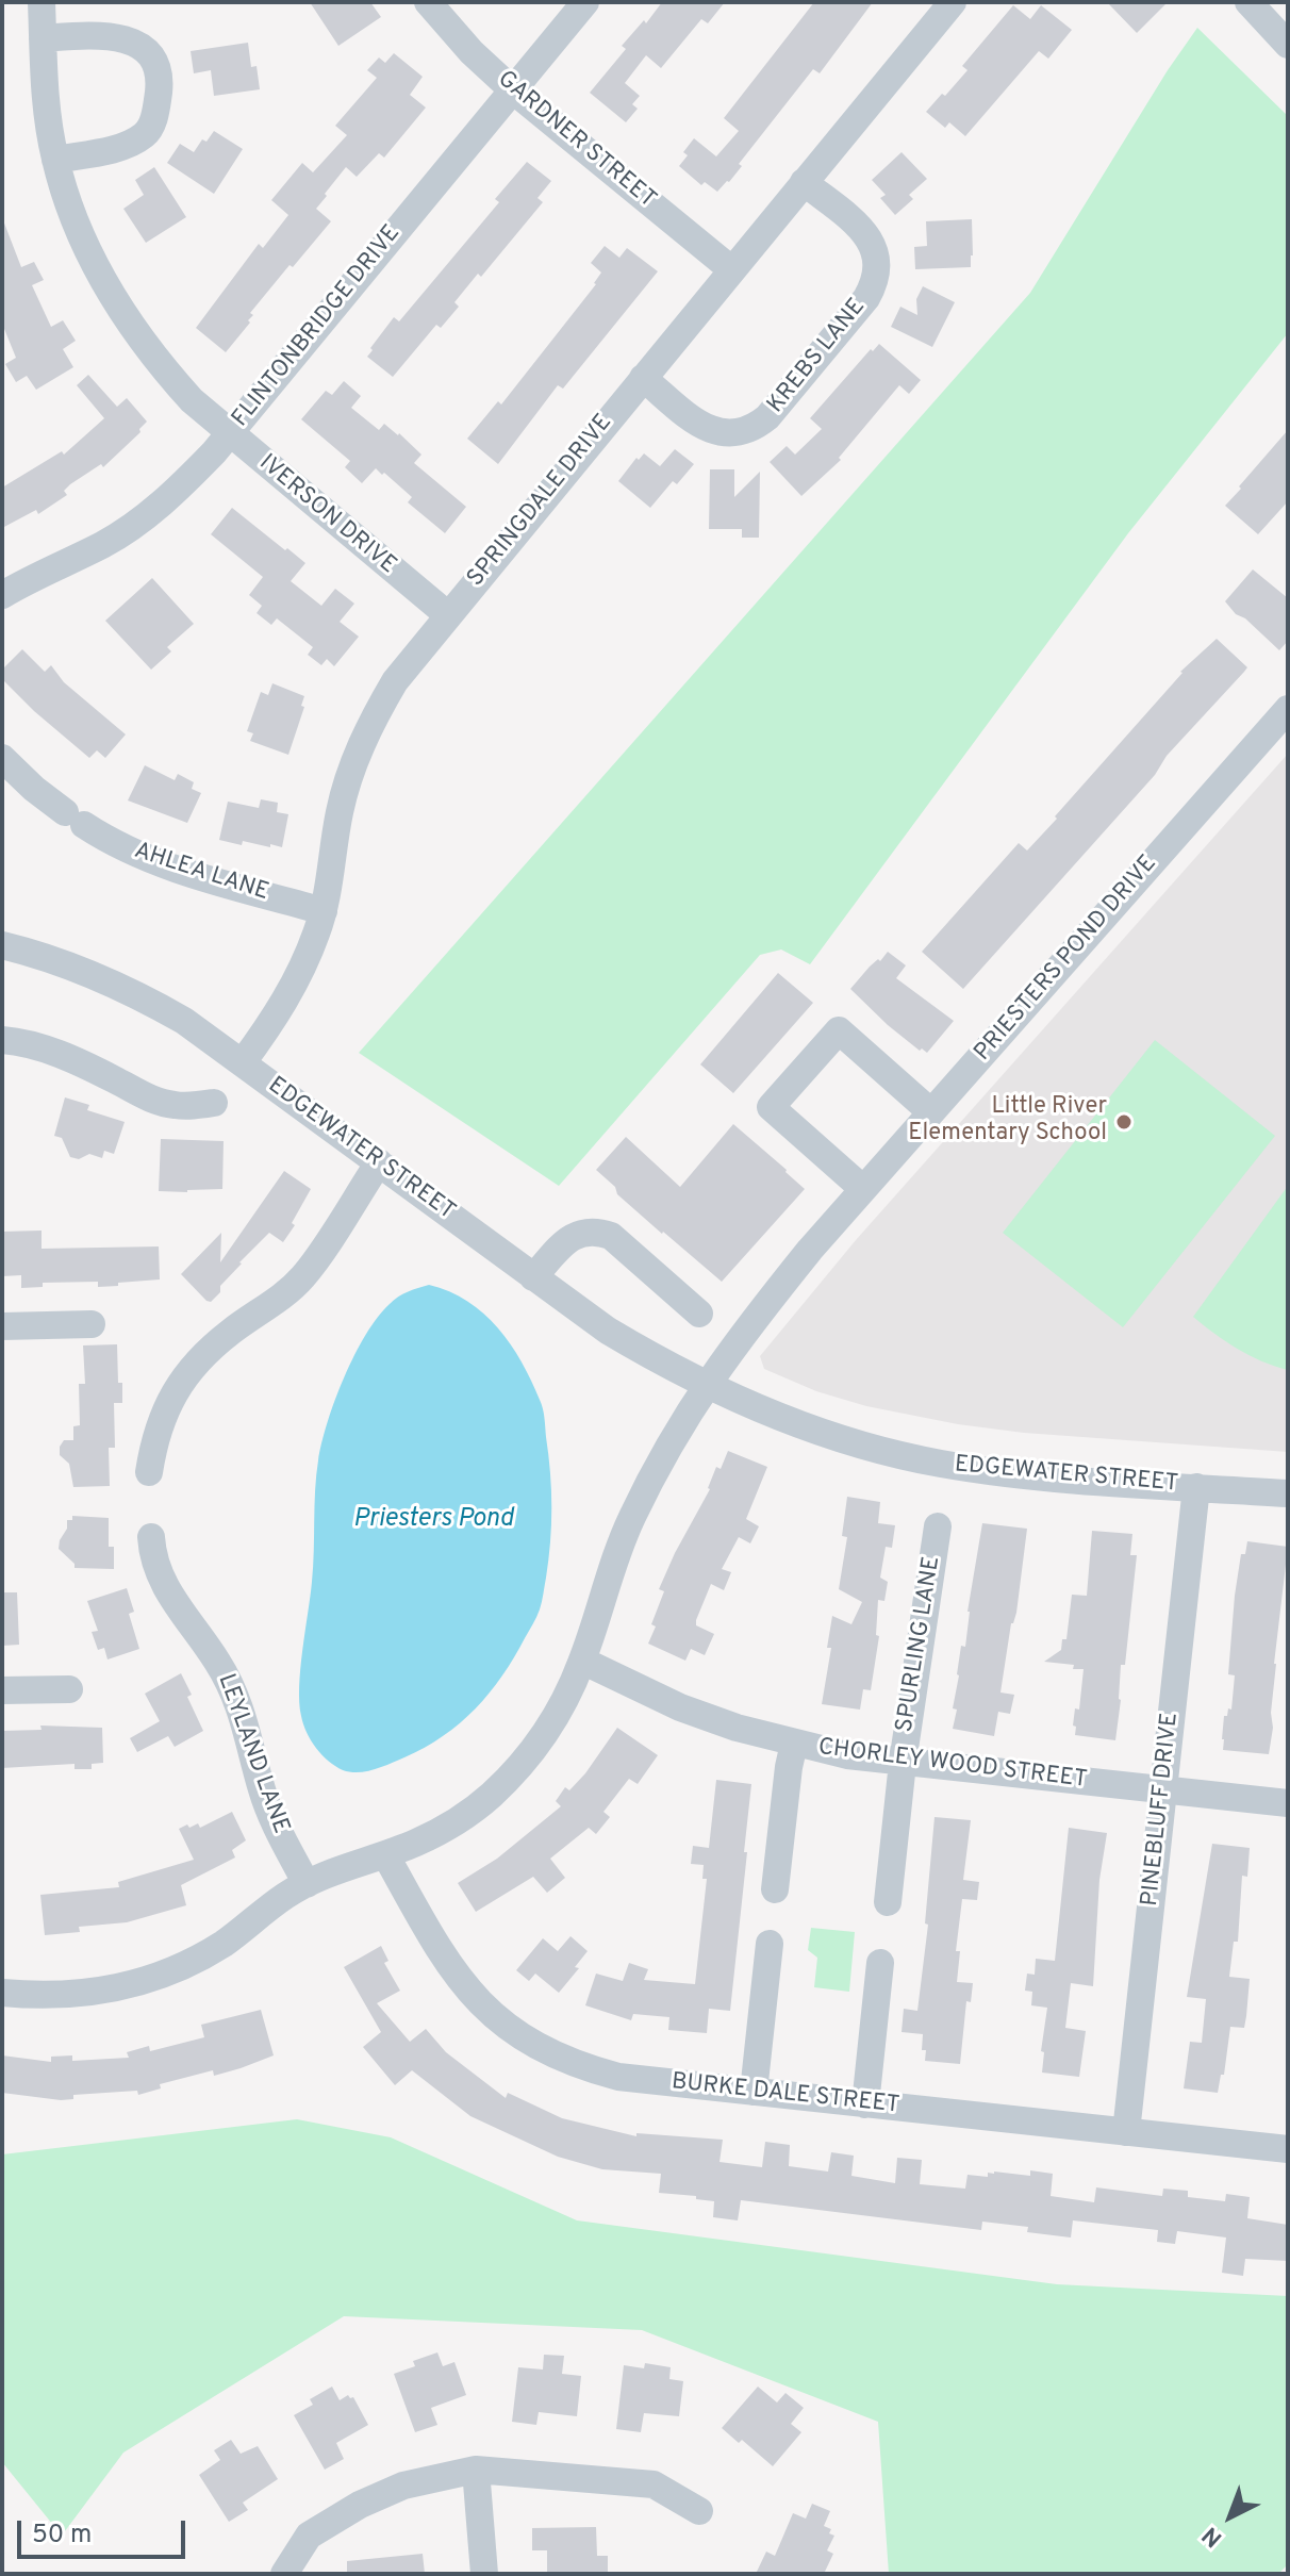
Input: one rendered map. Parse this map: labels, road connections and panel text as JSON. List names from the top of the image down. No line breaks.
{"streets":{"street":["GARDNER STREET","FLINTONBRIDGE DRIVE","KREBS LANE","SPRINGDALE DRIVE","IVERSON DRIVE","AHLEA LANE","PRIESTERS POND DRIVE","EDGEWATER STREET","SPURLING LANE","LEYLAND LANE","CHORLEY WOOD STREET","PINEBLUFF DRIVE","BURKE DALE STREET"]},"crossings":[["GARDNER STREET","FLINTONBRIDGE DRIVE"],["GARDNER STREET","SPRINGDALE DRIVE"],["FLINTONBRIDGE DRIVE","IVERSON DRIVE"],["KREBS LANE","SPRINGDALE DRIVE"],["SPRINGDALE DRIVE","IVERSON DRIVE"],["SPRINGDALE DRIVE","AHLEA LANE"],["SPRINGDALE DRIVE","EDGEWATER STREET"],["PRIESTERS POND DRIVE","EDGEWATER STREET"],["EDGEWATER STREET","PINEBLUFF DRIVE"],["SPURLING LANE","CHORLEY WOOD STREET"],["CHORLEY WOOD STREET","PINEBLUFF DRIVE"],["PINEBLUFF DRIVE","BURKE DALE STREET"]],"water":["Priesters Pond"],"places":["Little River Elementary School"],"scale_bar":"50 m","north":"bottom left"}
